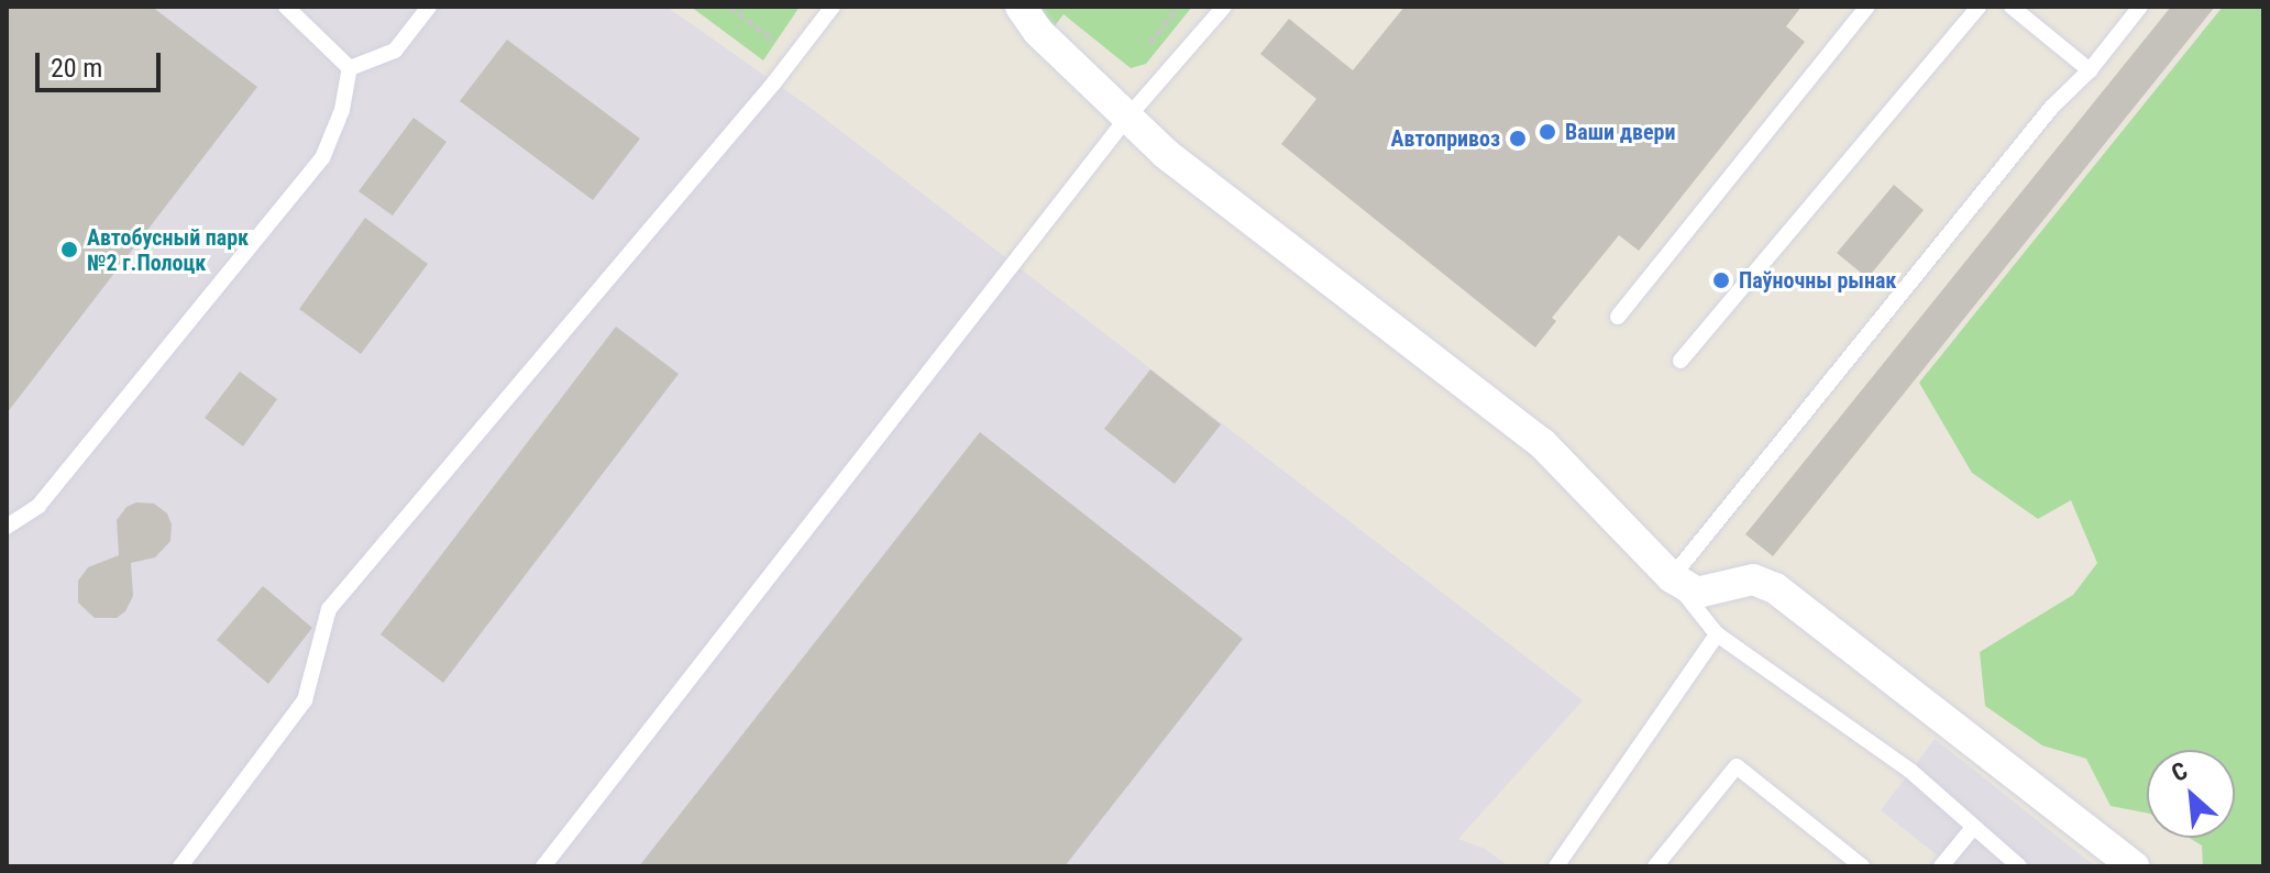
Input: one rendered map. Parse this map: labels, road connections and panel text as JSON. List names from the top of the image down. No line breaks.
{"places":["Ваши двери","Автопривоз","Автобусный парк №2 г.Полоцк","Паўночны рынак"],"scale_bar":"20 m","north":"top left"}
